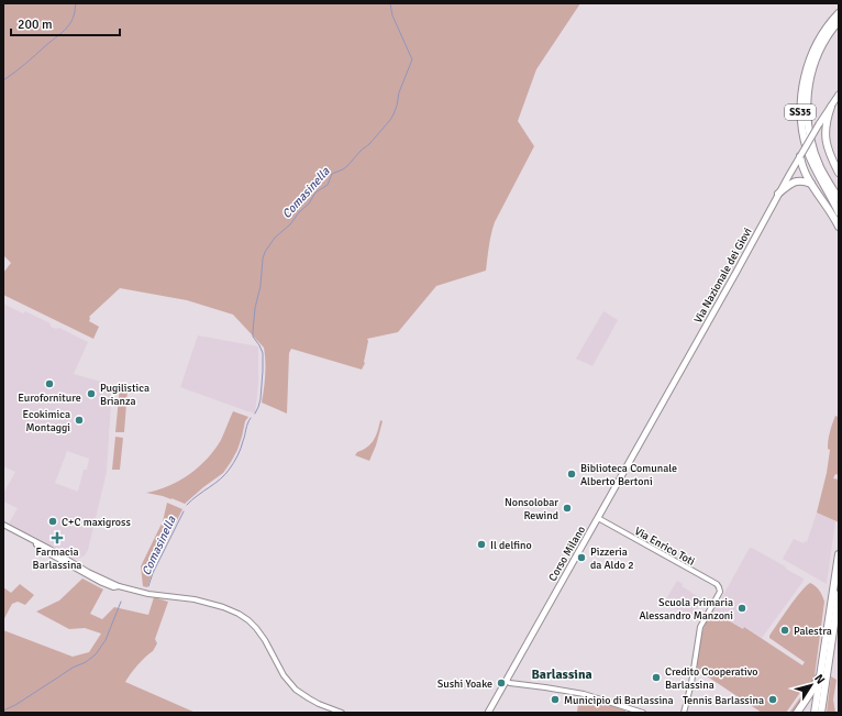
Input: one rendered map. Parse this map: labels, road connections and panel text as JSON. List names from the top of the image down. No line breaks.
{"streets":{"highway":["SS35"],"main road":["Via Nazionale dei Giovi","Corso Milano"],"street":["Via Enrico Toti"]},"crossings":[["SS35","Via Nazionale dei Giovi"],["Via Nazionale dei Giovi","Corso Milano"],["Via Enrico Toti","Corso Milano"]],"districts":["Barlassina"],"water":["Comasinella"],"places":{"other":["Euroforniture","Pugilistica Brianza","Ecokimica Montaggi","Biblioteca Comunale Alberto Bertoni","Nonsolobar Rewind","C+C maxigross","Il delfino","Pizzeria da Aldo 2","Scuola Primaria Alessandro Manzoni","Palestra","Credito Cooperativo Barlassina","Sushi Yoake","Municipio di Barlassina","Tennis Barlassina"],"health":["Farmacia Barlassina"]},"scale_bar":"200 m","north":"top right"}
